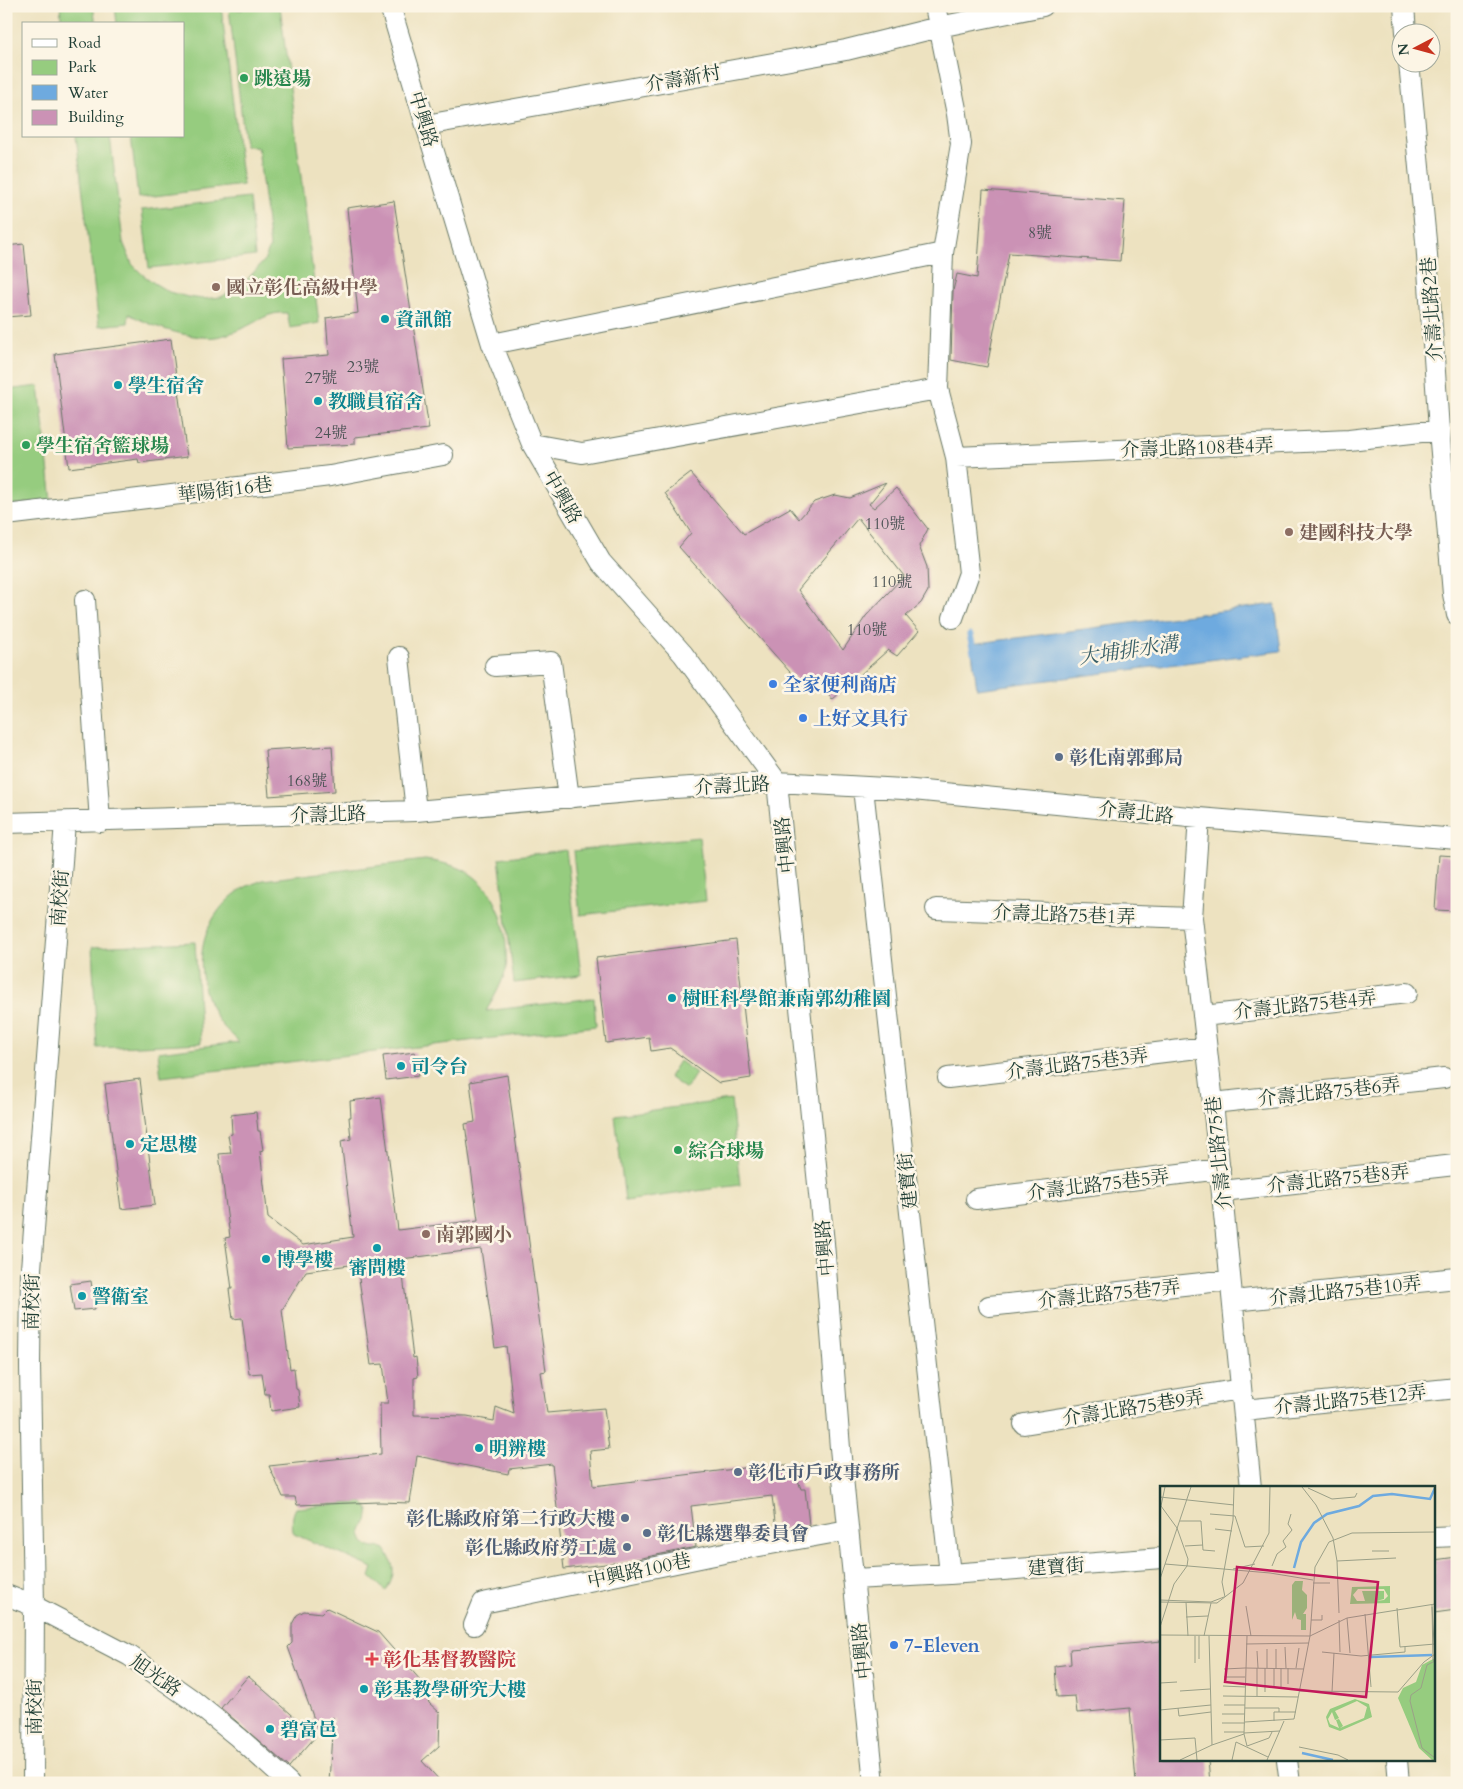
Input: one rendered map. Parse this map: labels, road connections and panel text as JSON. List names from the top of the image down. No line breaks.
{"streets":{"street":["介壽新村","中興路","介壽北路2巷","介壽北路108巷4弄","華陽街16巷","介壽北路","南校街","介壽北路75巷1弄","介壽北路75巷4弄","介壽北路75巷3弄","介壽北路75巷6弄","介壽北路75巷","介壽北路75巷8弄","建寶街","介壽北路75巷5弄","介壽北路75巷10弄","介壽北路75巷7弄","介壽北路75巷12弄","介壽北路75巷9弄","中興路100巷","旭光路"]},"crossings":[["介壽新村","中興路"],["中興路","介壽北路"],["中興路","建寶街"],["中興路","中興路100巷"],["介壽北路2巷","介壽北路108巷4弄"],["介壽北路","南校街"],["介壽北路","介壽北路75巷"],["介壽北路","建寶街"],["南校街","旭光路"],["介壽北路75巷1弄","介壽北路75巷"],["介壽北路75巷4弄","介壽北路75巷"],["介壽北路75巷3弄","介壽北路75巷"],["介壽北路75巷6弄","介壽北路75巷"],["介壽北路75巷","介壽北路75巷8弄"],["介壽北路75巷","介壽北路75巷5弄"],["介壽北路75巷","介壽北路75巷10弄"],["介壽北路75巷","介壽北路75巷7弄"],["介壽北路75巷","介壽北路75巷12弄"],["介壽北路75巷","介壽北路75巷9弄"]],"water":["大埔排水溝"],"places":{"other":["跳遠場","國立彰化高級中學","資訊館","學生宿舍","教職員宿舍","學生宿舍籃球場","建國科技大學","全家便利商店","上好文具行","彰化南郭郵局","樹旺科學館兼南郭幼稚園","司令台","定思樓","綜合球場","南郭國小","審問樓","博學樓","警衛室","明辨樓","彰化市戶政事務所","彰化縣政府第二行政大樓","彰化縣選舉委員會","彰化縣政府勞工處","7-Eleven","彰基教學研究大樓","碧富邑"],"health":["彰化基督教醫院"]},"house_numbers":["8號","23號","27號","24號","110號","110號","110號","168號"],"legend":["Road","Park","Water","Building"],"north":"left"}
